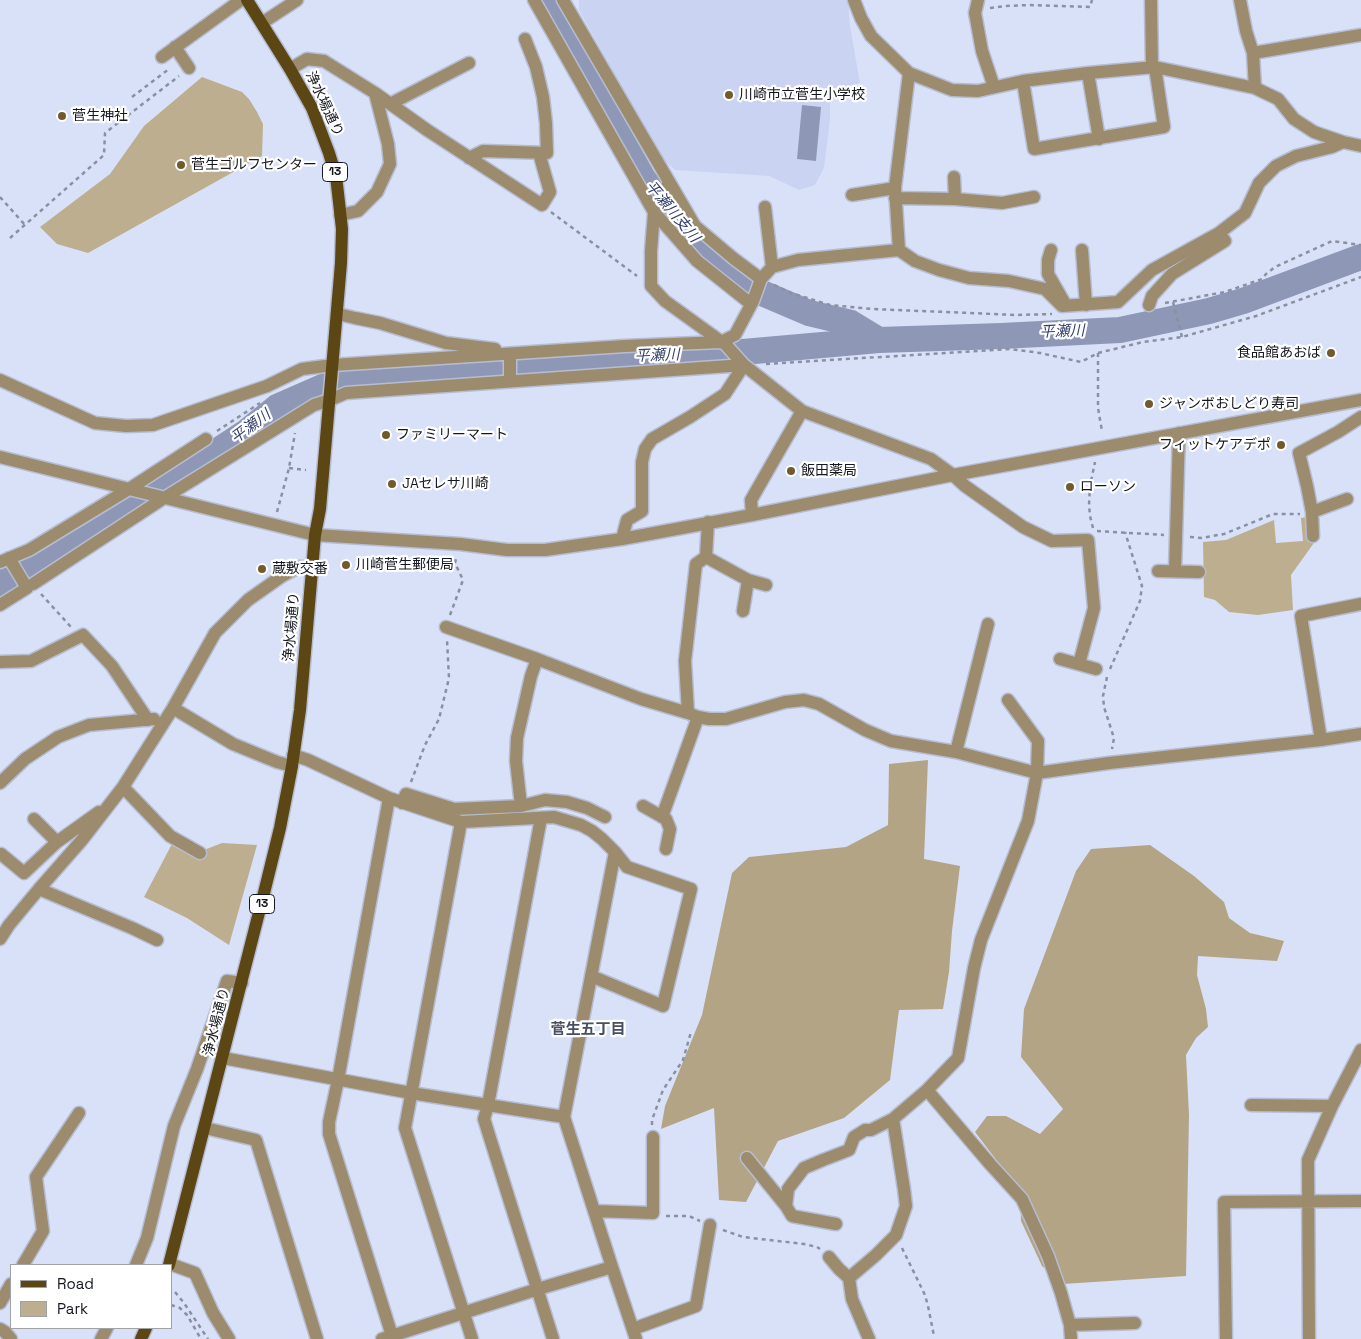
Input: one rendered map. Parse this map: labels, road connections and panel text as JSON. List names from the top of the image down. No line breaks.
{"streets":{"main road":["浄水場通り","13"]},"districts":["菅生五丁目"],"water":["平瀬川支川","平瀬川"],"places":["川崎市立菅生小学校","菅生神社","菅生ゴルフセンター","食品館あおば","ジャンボおしどり寿司","ファミリーマート","フィットケアデポ","飯田薬局","JAセレサ川崎","ローソン","川崎菅生郵便局","蔵敷交番"],"legend":["Road","Park"]}
